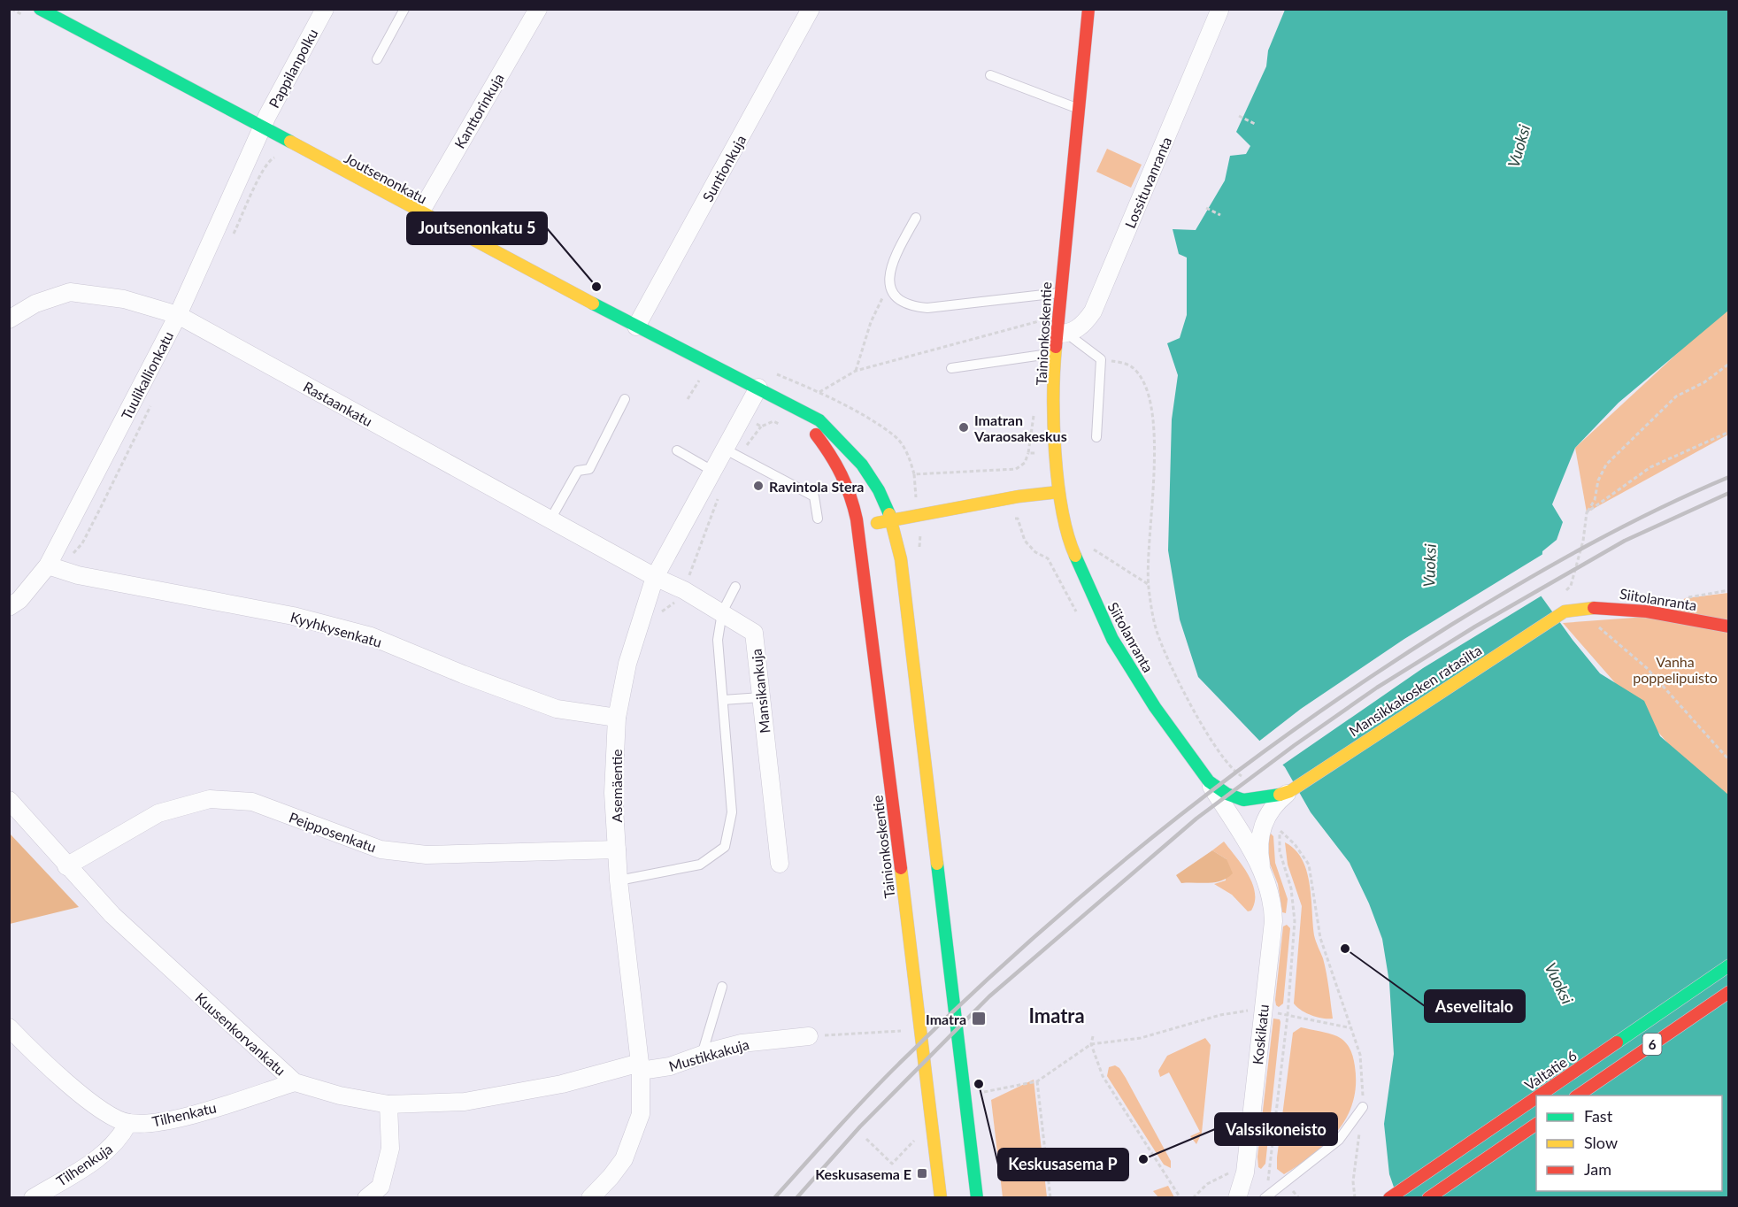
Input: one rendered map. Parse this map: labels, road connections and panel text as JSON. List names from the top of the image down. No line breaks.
{"streets":{"main road":["Joutsenonkatu","Tainionkoskentie","Siitolanranta","Mansikkakosken ratasilta","6","Valtatie 6"],"street":["Pappilanpolku","Kanttorinkuja","Suntionkuja","Lossituvanranta","Tuulikallionkatu","Rastaankatu","Kyyhkysenkatu","Mansikankuja","Asemäentie","Peipposenkatu","Kuusenkorvankatu","Koskikatu","Mustikkakuja","Tilhenkatu","Tilhenkuja"]},"crossings":[["Pappilanpolku","Joutsenonkatu"],["Pappilanpolku","Tuulikallionkatu"],["Kanttorinkuja","Joutsenonkatu"],["Suntionkuja","Joutsenonkatu"],["Joutsenonkatu","Tainionkoskentie"],["Joutsenonkatu","Tuulikallionkatu"],["Joutsenonkatu","Asemäentie"],["Lossituvanranta","Tainionkoskentie"],["Tainionkoskentie","Siitolanranta"],["Tuulikallionkatu","Rastaankatu"],["Tuulikallionkatu","Kyyhkysenkatu"],["Rastaankatu","Mansikankuja"],["Rastaankatu","Asemäentie"],["Siitolanranta","Mansikkakosken ratasilta"],["Siitolanranta","Koskikatu"],["Kyyhkysenkatu","Asemäentie"],["Mansikkakosken ratasilta","Koskikatu"],["Mansikankuja","Asemäentie"],["Asemäentie","Peipposenkatu"],["Asemäentie","Kuusenkorvankatu"],["Asemäentie","Mustikkakuja"],["Peipposenkatu","Kuusenkorvankatu"],["Kuusenkorvankatu","Mustikkakuja"],["Kuusenkorvankatu","Tilhenkatu"],["Tilhenkatu","Tilhenkuja"]],"districts":["Imatra"],"water":["Vuoksi"],"parks":["Vanha poppelipuisto"],"places":{"other":["Joutsenonkatu 5","Imatran Varaosakeskus","Ravintola Stera","Asevelitalo","Keskusasema P","Valssikoneisto"],"transit":["Imatra","Keskusasema E"]},"legend":["Fast","Slow","Jam"]}
